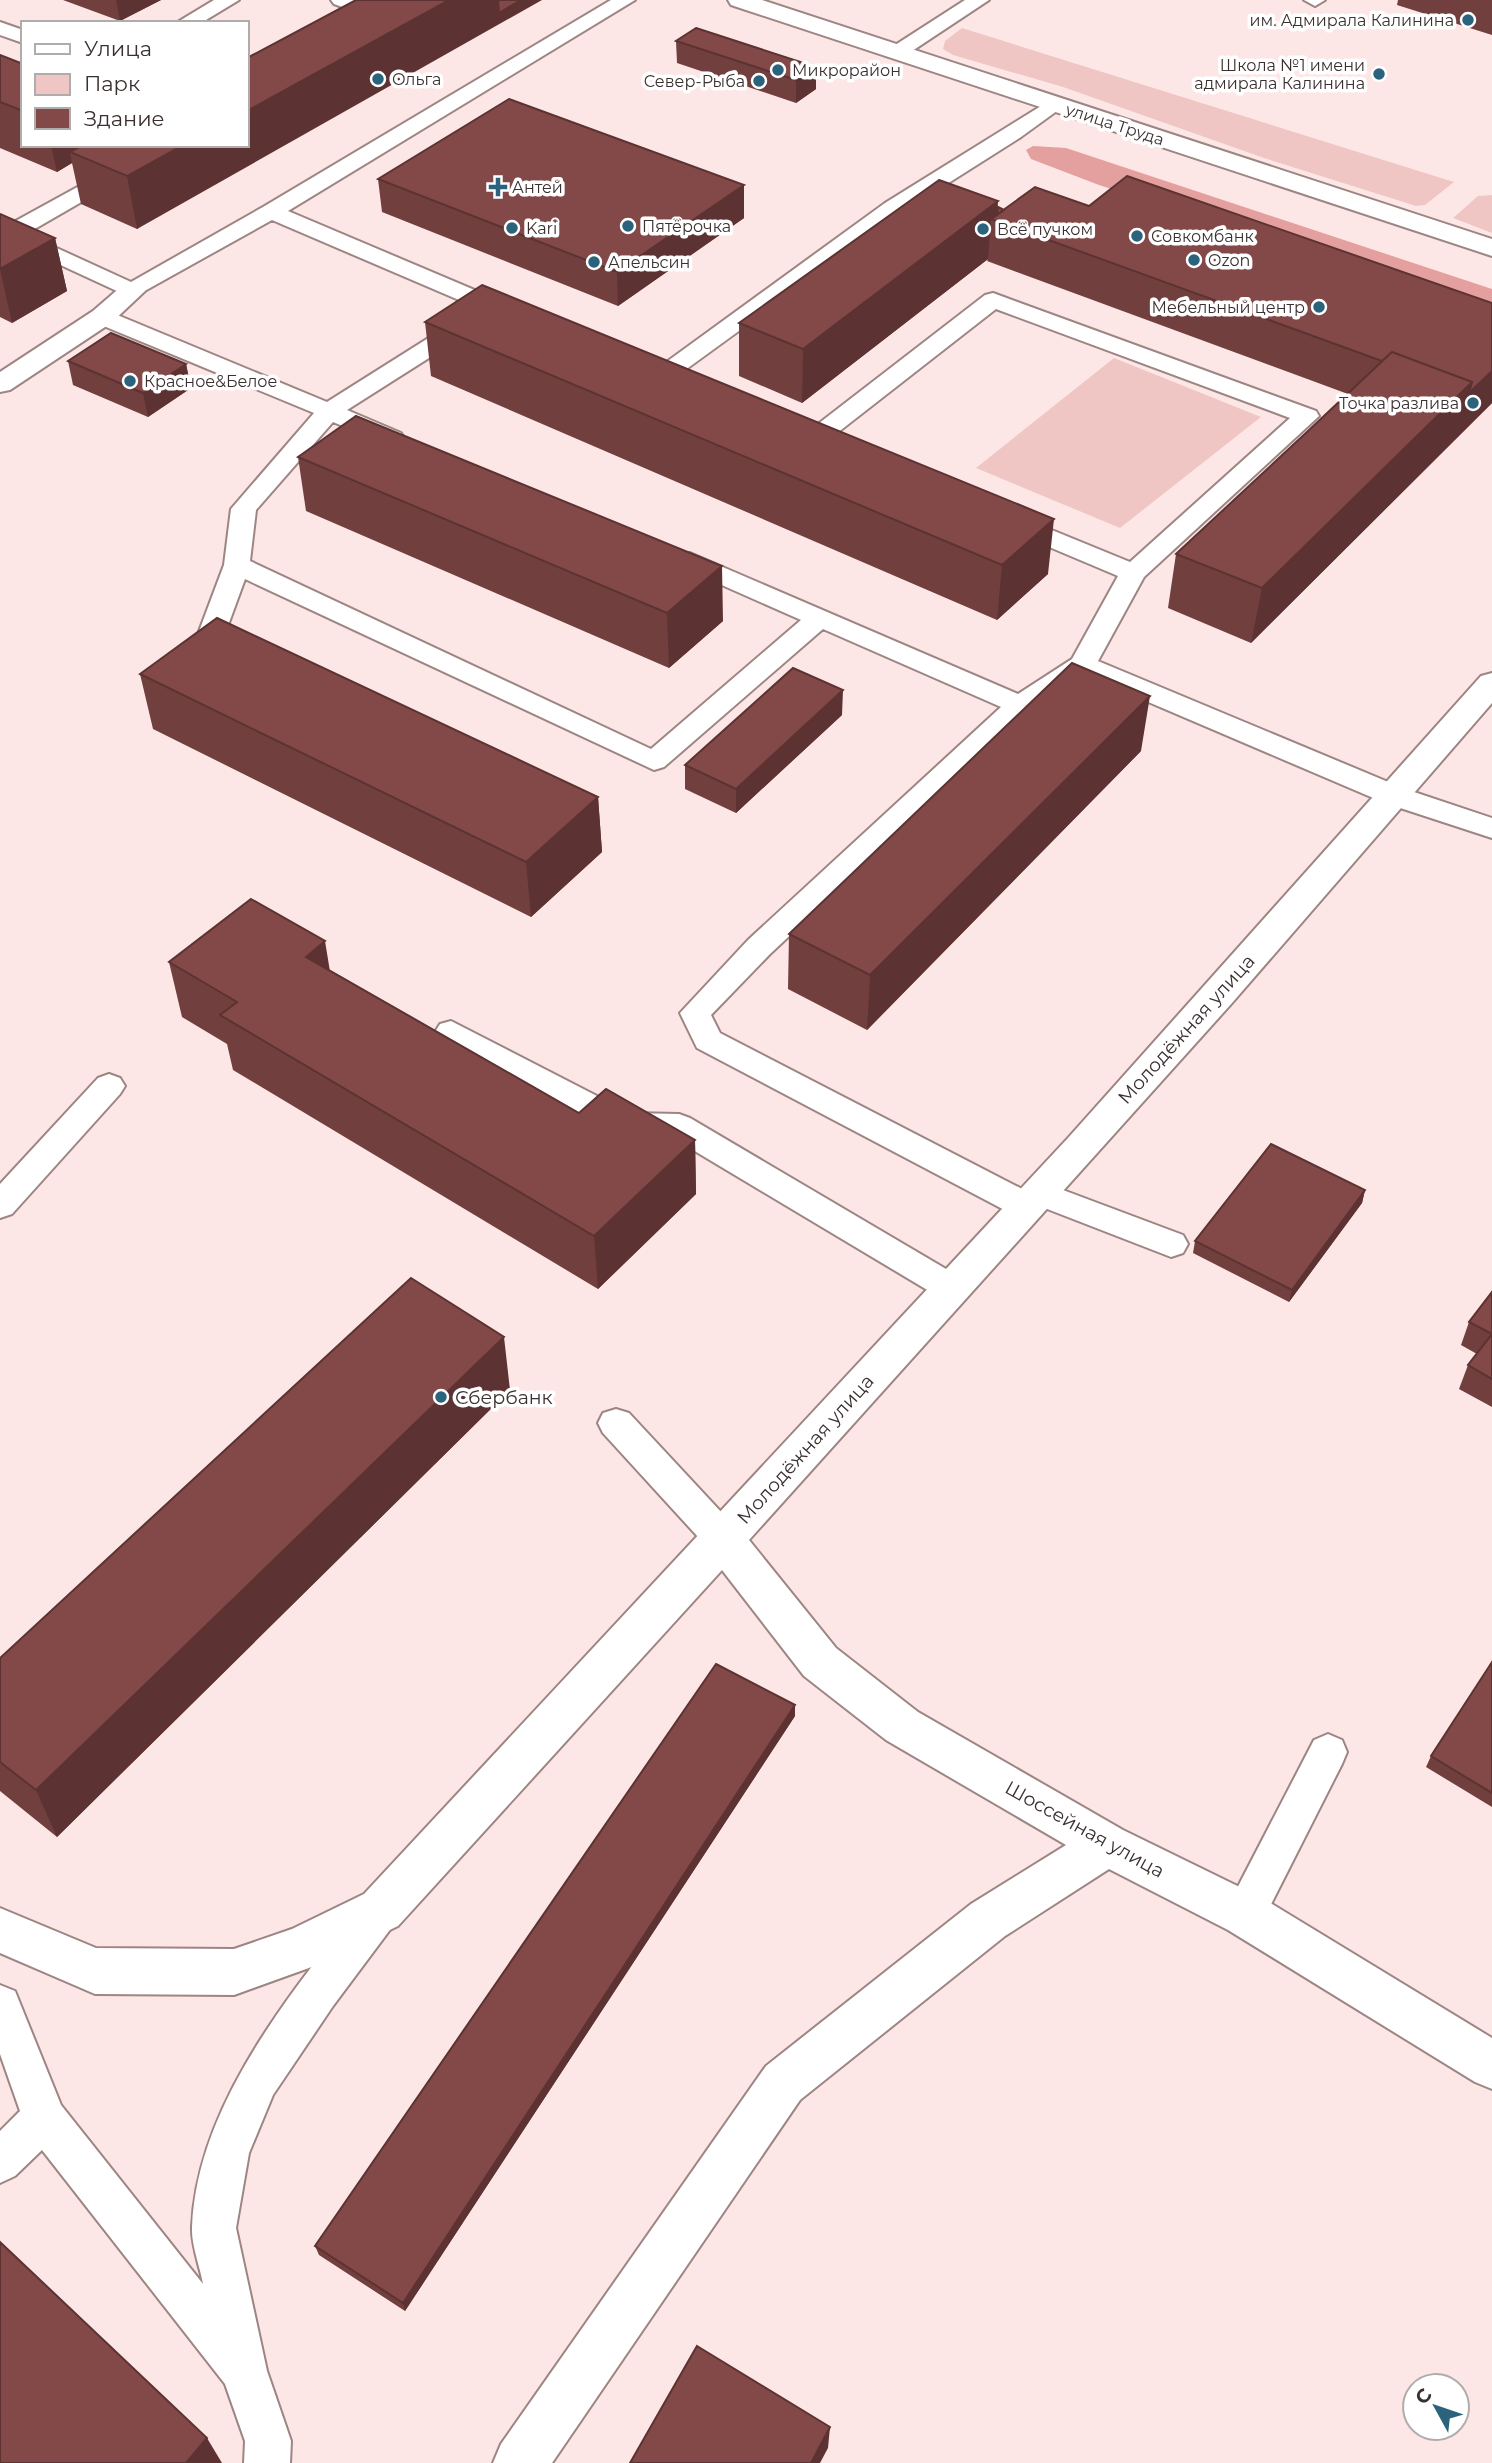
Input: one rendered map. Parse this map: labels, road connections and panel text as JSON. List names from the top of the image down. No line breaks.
{"streets":{"street":["улица Труда","Молодёжная улица","Шоссейная улица"]},"crossings":[["Молодёжная улица","Шоссейная улица"]],"places":{"other":["им. Адмирала Калинина","Микрорайон","Школа №1 имени адмирала Калинина","Ольга","Север-Рыба","Пятёрочка","Kari","Всё пучком","Совкомбанк","Ozon","Апельсин","Мебельный центр","Красное&Белое","Точка разлива","Сбербанк"],"health":["Антей"]},"legend":["Улица","Парк","Здание"],"north":"top left"}
